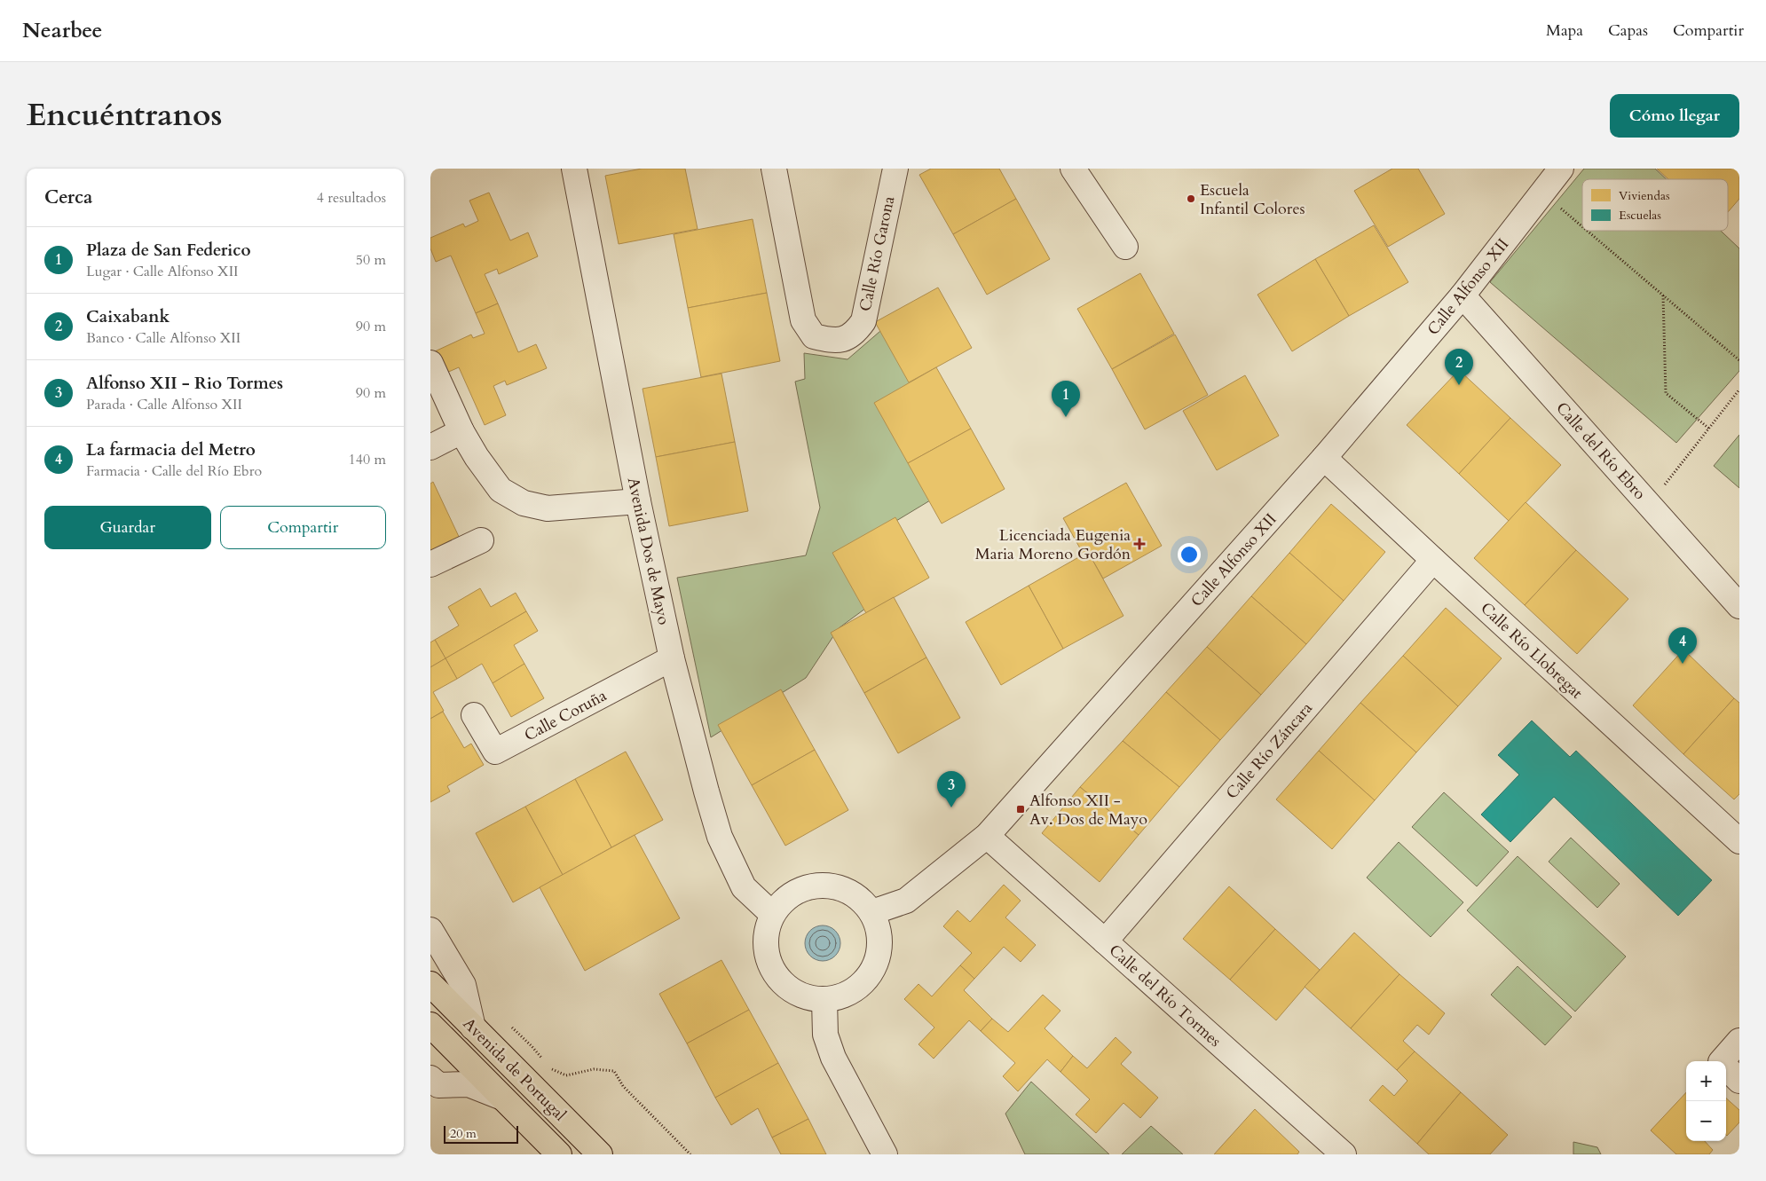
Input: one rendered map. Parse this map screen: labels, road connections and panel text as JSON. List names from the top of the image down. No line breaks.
{"streets":{"main road":["Avenida de Portugal"],"street":["Calle Río Garona","Calle Alfonso XII","Calle del Río Ebro","Avenida Dos de Mayo","Calle Río Llobregat","Calle Coruña","Calle Río Záncara","Calle del Río Tormes"]},"crossings":[["Calle Alfonso XII","Calle del Río Ebro"],["Calle Alfonso XII","Avenida Dos de Mayo"],["Calle Alfonso XII","Calle Río Llobregat"],["Calle Alfonso XII","Calle del Río Tormes"],["Avenida Dos de Mayo","Calle Coruña"],["Calle Río Llobregat","Calle Río Záncara"],["Calle Río Záncara","Calle del Río Tormes"]],"places":{"other":["Escuela Infantil Colores"],"health":["Licenciada Eugenia Maria Moreno Gordón"],"transit":["Alfonso XII - Av. Dos de Mayo"]},"legend":["Viviendas","Escuelas"],"scale_bar":"20 m","page":{"header":"Nearbee","nav":["Mapa","Capas","Compartir"],"title":"Encuéntranos","buttons":["Cómo llegar",["Guardar","Compartir"]],"heading":["Cerca","4 resultados"],"list":[{"mark":"1","name":"Plaza de San Federico","note":"Lugar · Calle Alfonso XII","value":"50 m"},{"mark":"2","name":"Caixabank","note":"Banco · Calle Alfonso XII","value":"90 m"},{"mark":"3","name":"Alfonso XII - Rio Tormes","note":"Parada · Calle Alfonso XII","value":"90 m"},{"mark":"4","name":"La farmacia del Metro","note":"Farmacia · Calle del Río Ebro","value":"140 m"}],"pins":["2","1","4","3"],"map_buttons":["+","−"],"scale":"20 m"}}
